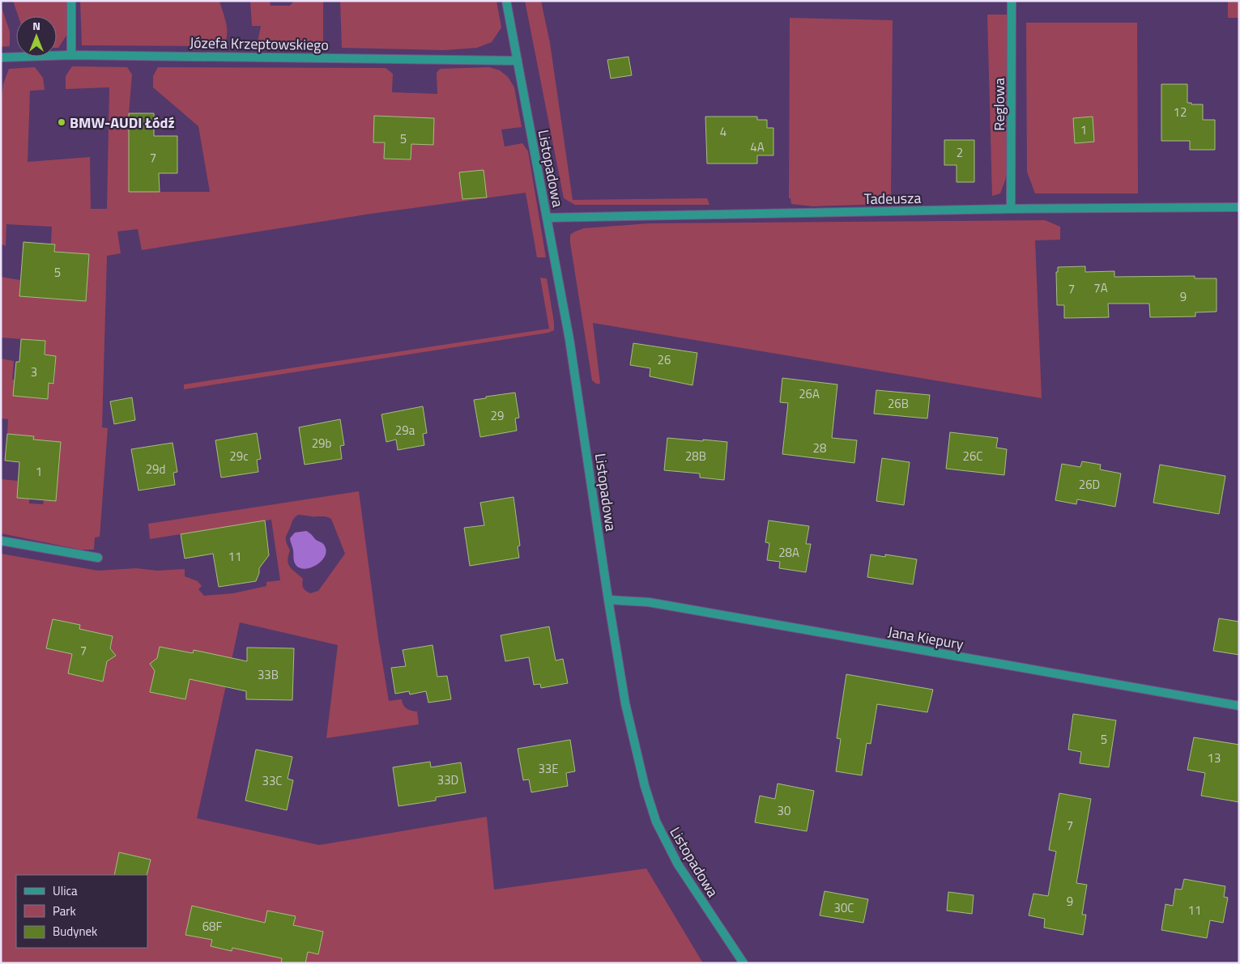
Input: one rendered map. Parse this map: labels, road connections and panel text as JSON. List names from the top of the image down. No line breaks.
{"streets":{"street":["Józefa Krzeptowskiego","Reglowa","Listopadowa","Tadeusza","Jana Kiepury"]},"crossings":[["Józefa Krzeptowskiego","Listopadowa"],["Reglowa","Tadeusza"],["Listopadowa","Tadeusza"],["Listopadowa","Jana Kiepury"]],"places":["BMW-AUDI Łódź"],"house_numbers":["12","1","4","5","4A","2","7","5","7A","7","9","26","3","26A","26B","29","29a","29b","28","29c","28B","26C","29d","1","26D","28A","11","7","33B","5","13","33E","33D","33C","30","7","9","30C","11","68F"],"legend":["Ulica","Park","Budynek"],"north":"top"}
